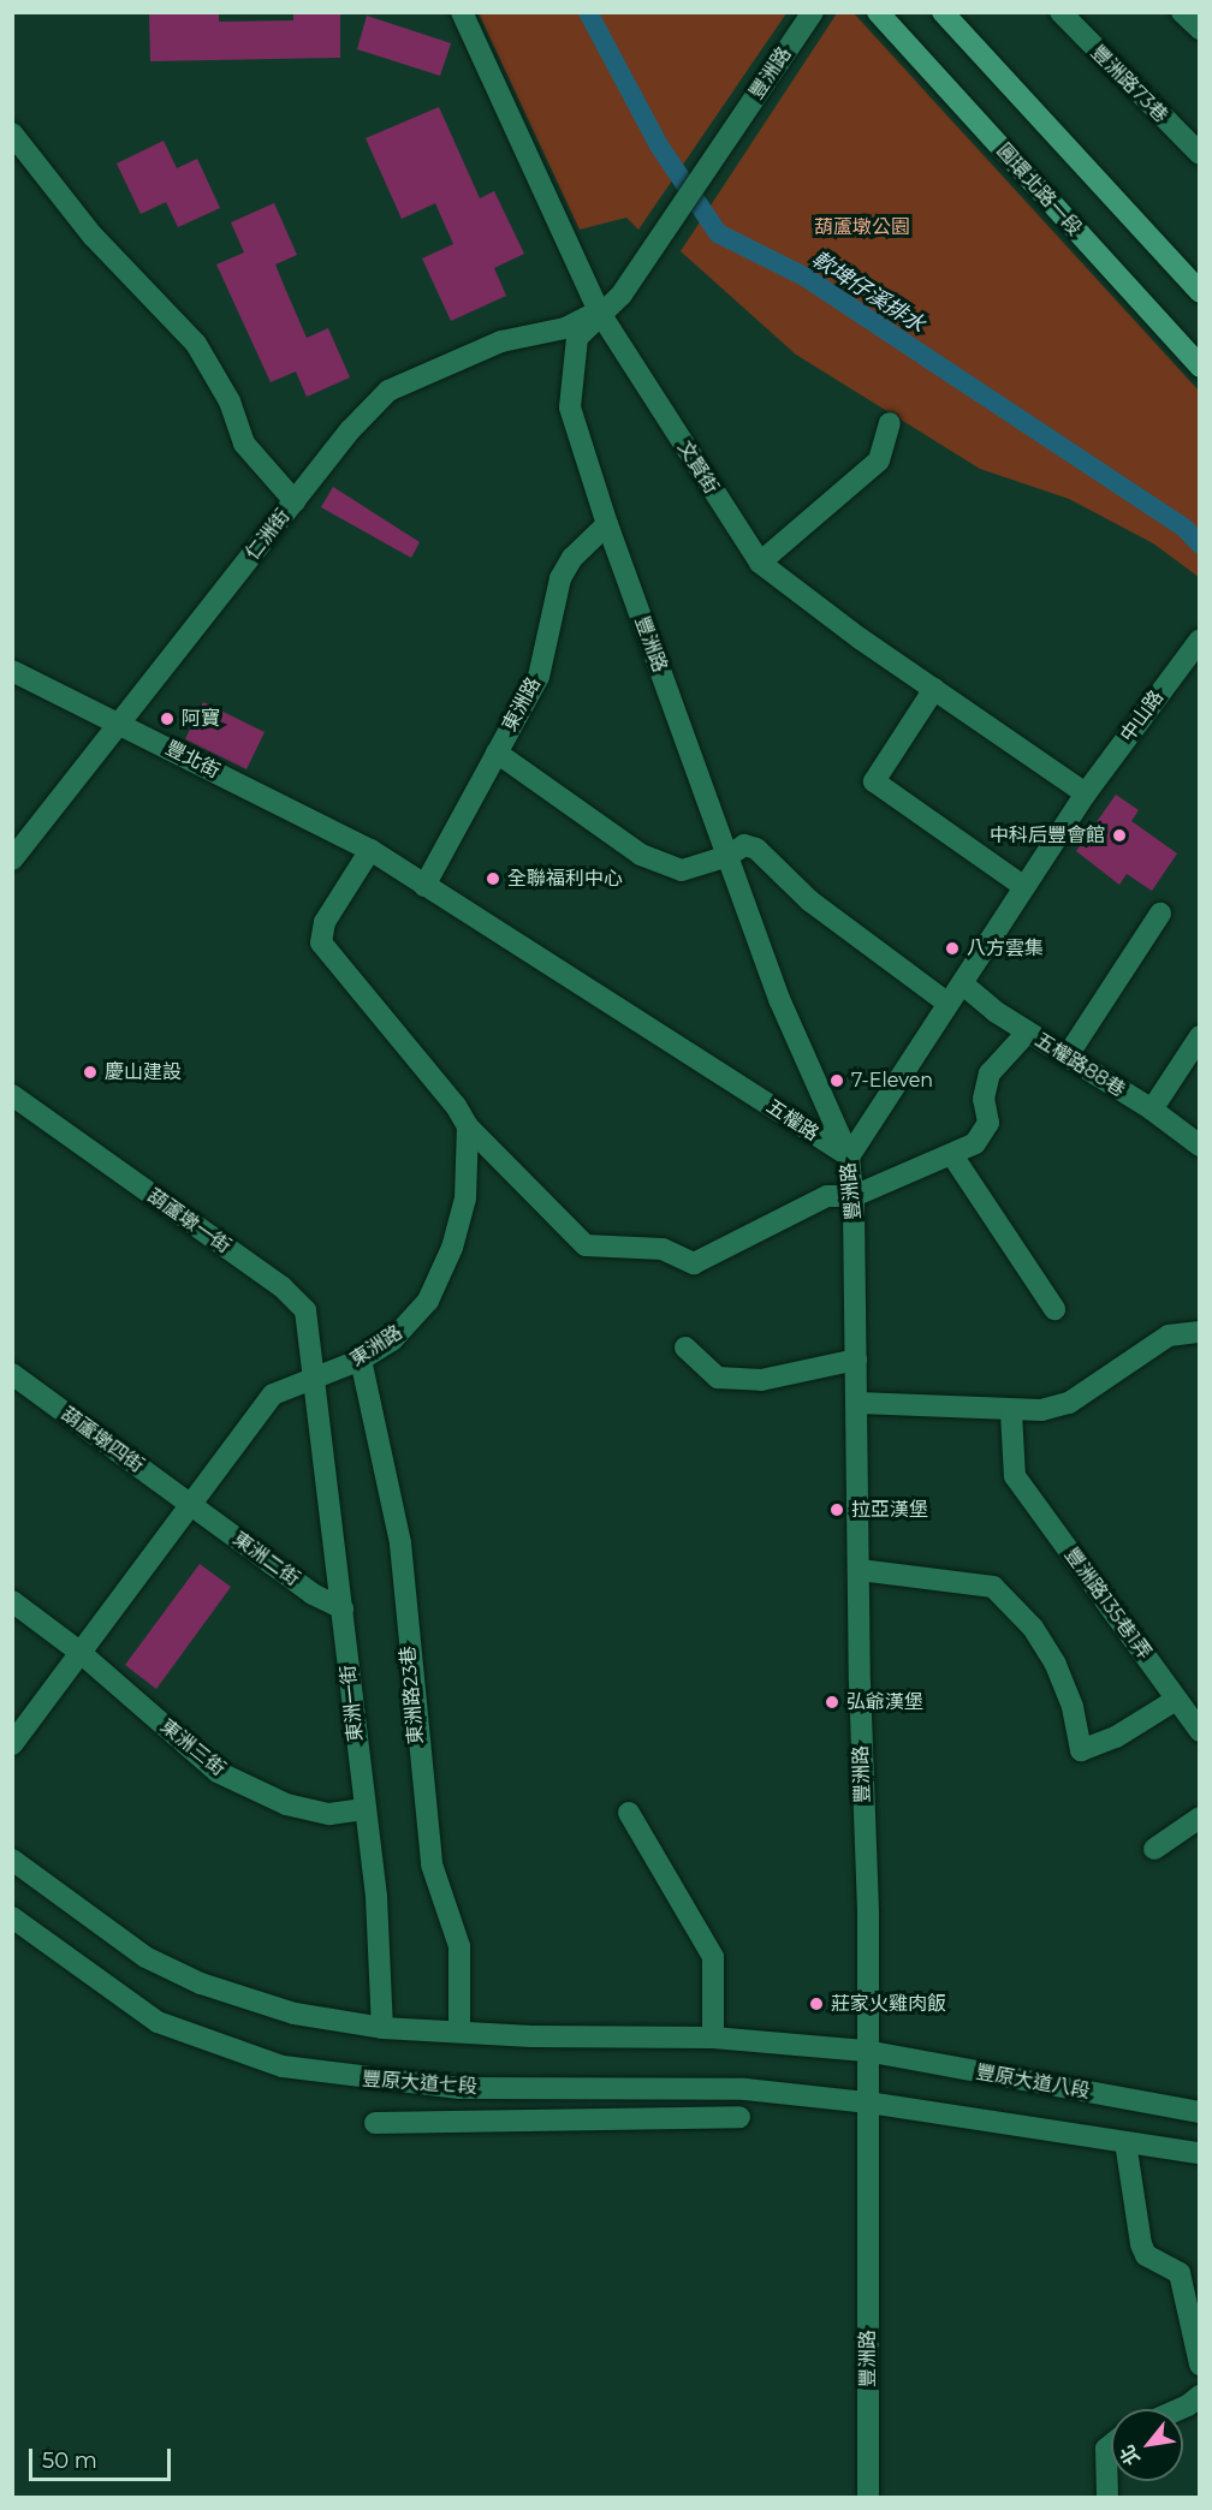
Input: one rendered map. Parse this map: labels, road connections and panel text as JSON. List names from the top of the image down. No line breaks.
{"streets":{"main road":["圓環北路一段"],"street":["豐洲路","豐洲路73巷","文賢街","仁洲街","東洲路","中山路","豐北街","五權路88巷","五權路","葫蘆墩一街","葫蘆墩四街","東洲二街","豐洲路135巷1弄","東洲路23巷","東洲一街","東洲三街","豐原大道八段","豐原大道七段"]},"crossings":[["豐洲路","文賢街"],["豐洲路","仁洲街"],["豐洲路","東洲路"],["豐洲路","五權路"],["豐洲路","豐原大道八段"],["豐洲路","豐原大道七段"],["文賢街","仁洲街"],["文賢街","中山路"],["仁洲街","豐北街"],["東洲路","五權路"],["東洲路","葫蘆墩一街"],["東洲路","葫蘆墩四街"],["東洲路","東洲二街"],["東洲路","東洲路23巷"],["東洲路","東洲一街"],["東洲路","東洲三街"],["豐北街","五權路"],["葫蘆墩一街","東洲一街"],["葫蘆墩四街","東洲二街"],["東洲二街","東洲一街"],["東洲一街","東洲三街"]],"water":["軟埤仔溪排水"],"parks":["葫蘆墩公園"],"places":["阿寶","中科后豐會館","全聯福利中心","八方雲集","慶山建設","7-Eleven","拉亞漢堡","弘爺漢堡","莊家火雞肉飯"],"scale_bar":"50 m","north":"bottom left"}
